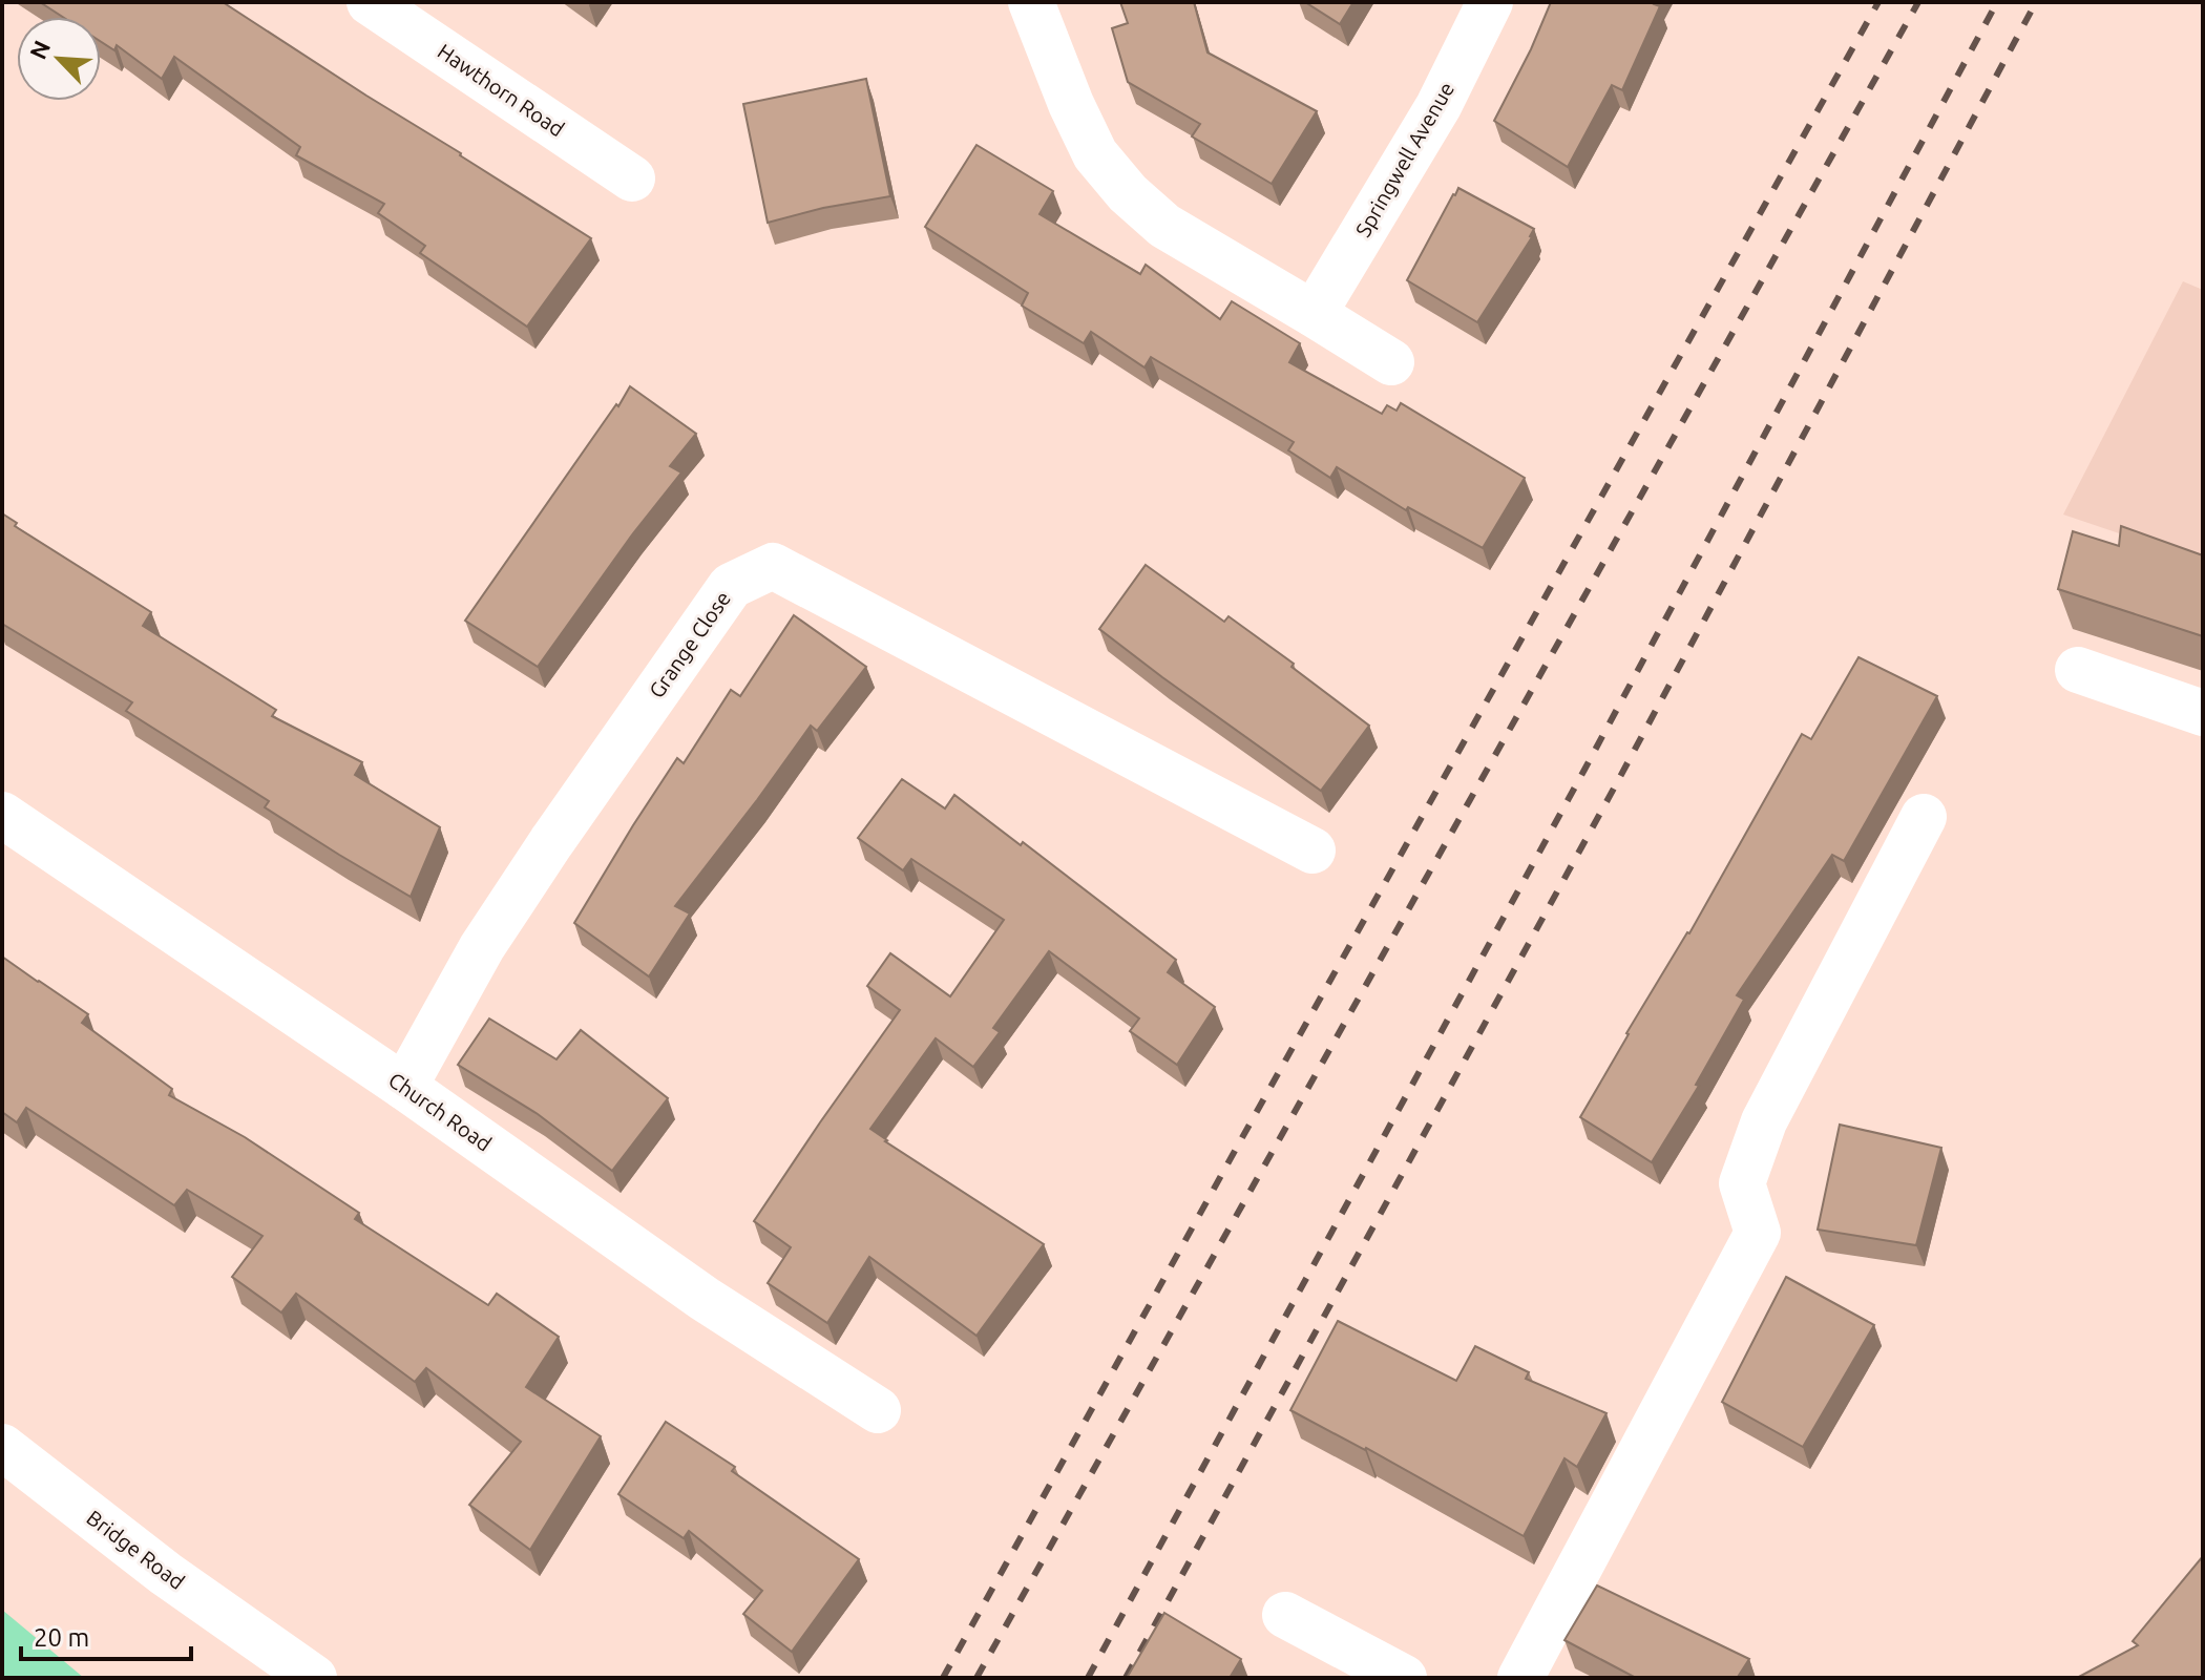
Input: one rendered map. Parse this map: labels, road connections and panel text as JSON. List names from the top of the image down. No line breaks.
{"streets":{"street":["Hawthorn Road","Springwell Avenue","Grange Close","Church Road","Bridge Road"]},"crossings":[["Grange Close","Church Road"]],"scale_bar":"20 m","north":"top left"}
